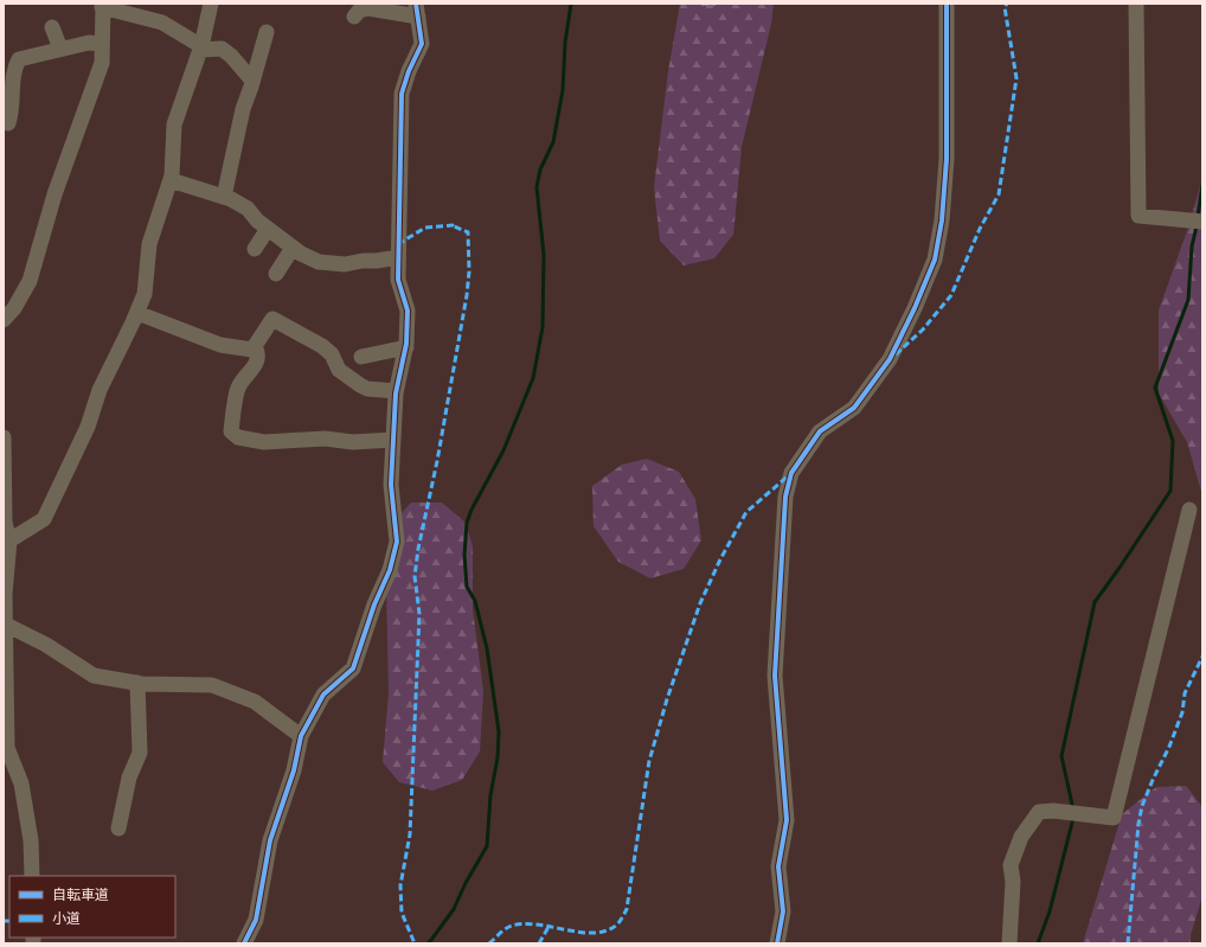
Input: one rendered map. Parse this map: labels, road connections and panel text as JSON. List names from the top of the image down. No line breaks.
{"legend":["自転車道","小道"]}
